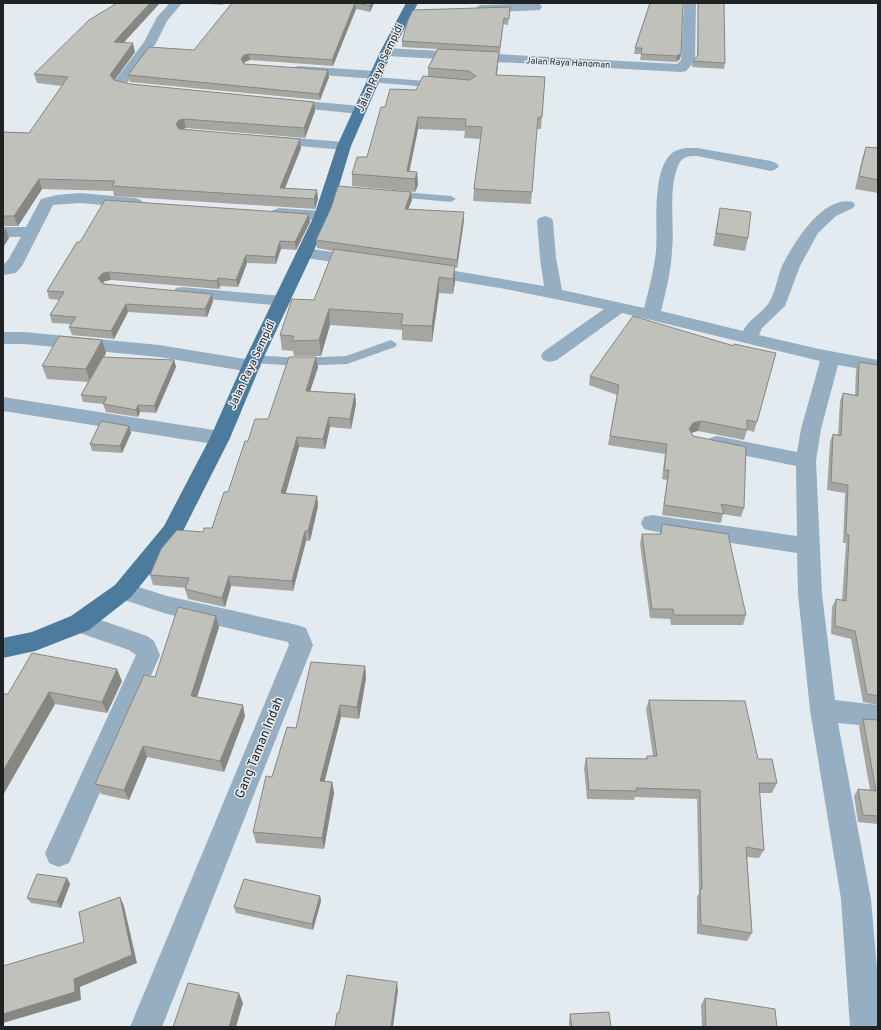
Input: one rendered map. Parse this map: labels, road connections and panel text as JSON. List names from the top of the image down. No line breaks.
{"streets":{"main road":["Jalan Raya Sempidi"],"street":["Jalan Raya Hanoman","Gang Taman Indah"]},"crossings":[["Jalan Raya Hanoman","Jalan Raya Sempidi"],["Jalan Raya Sempidi","Gang Taman Indah"]]}
